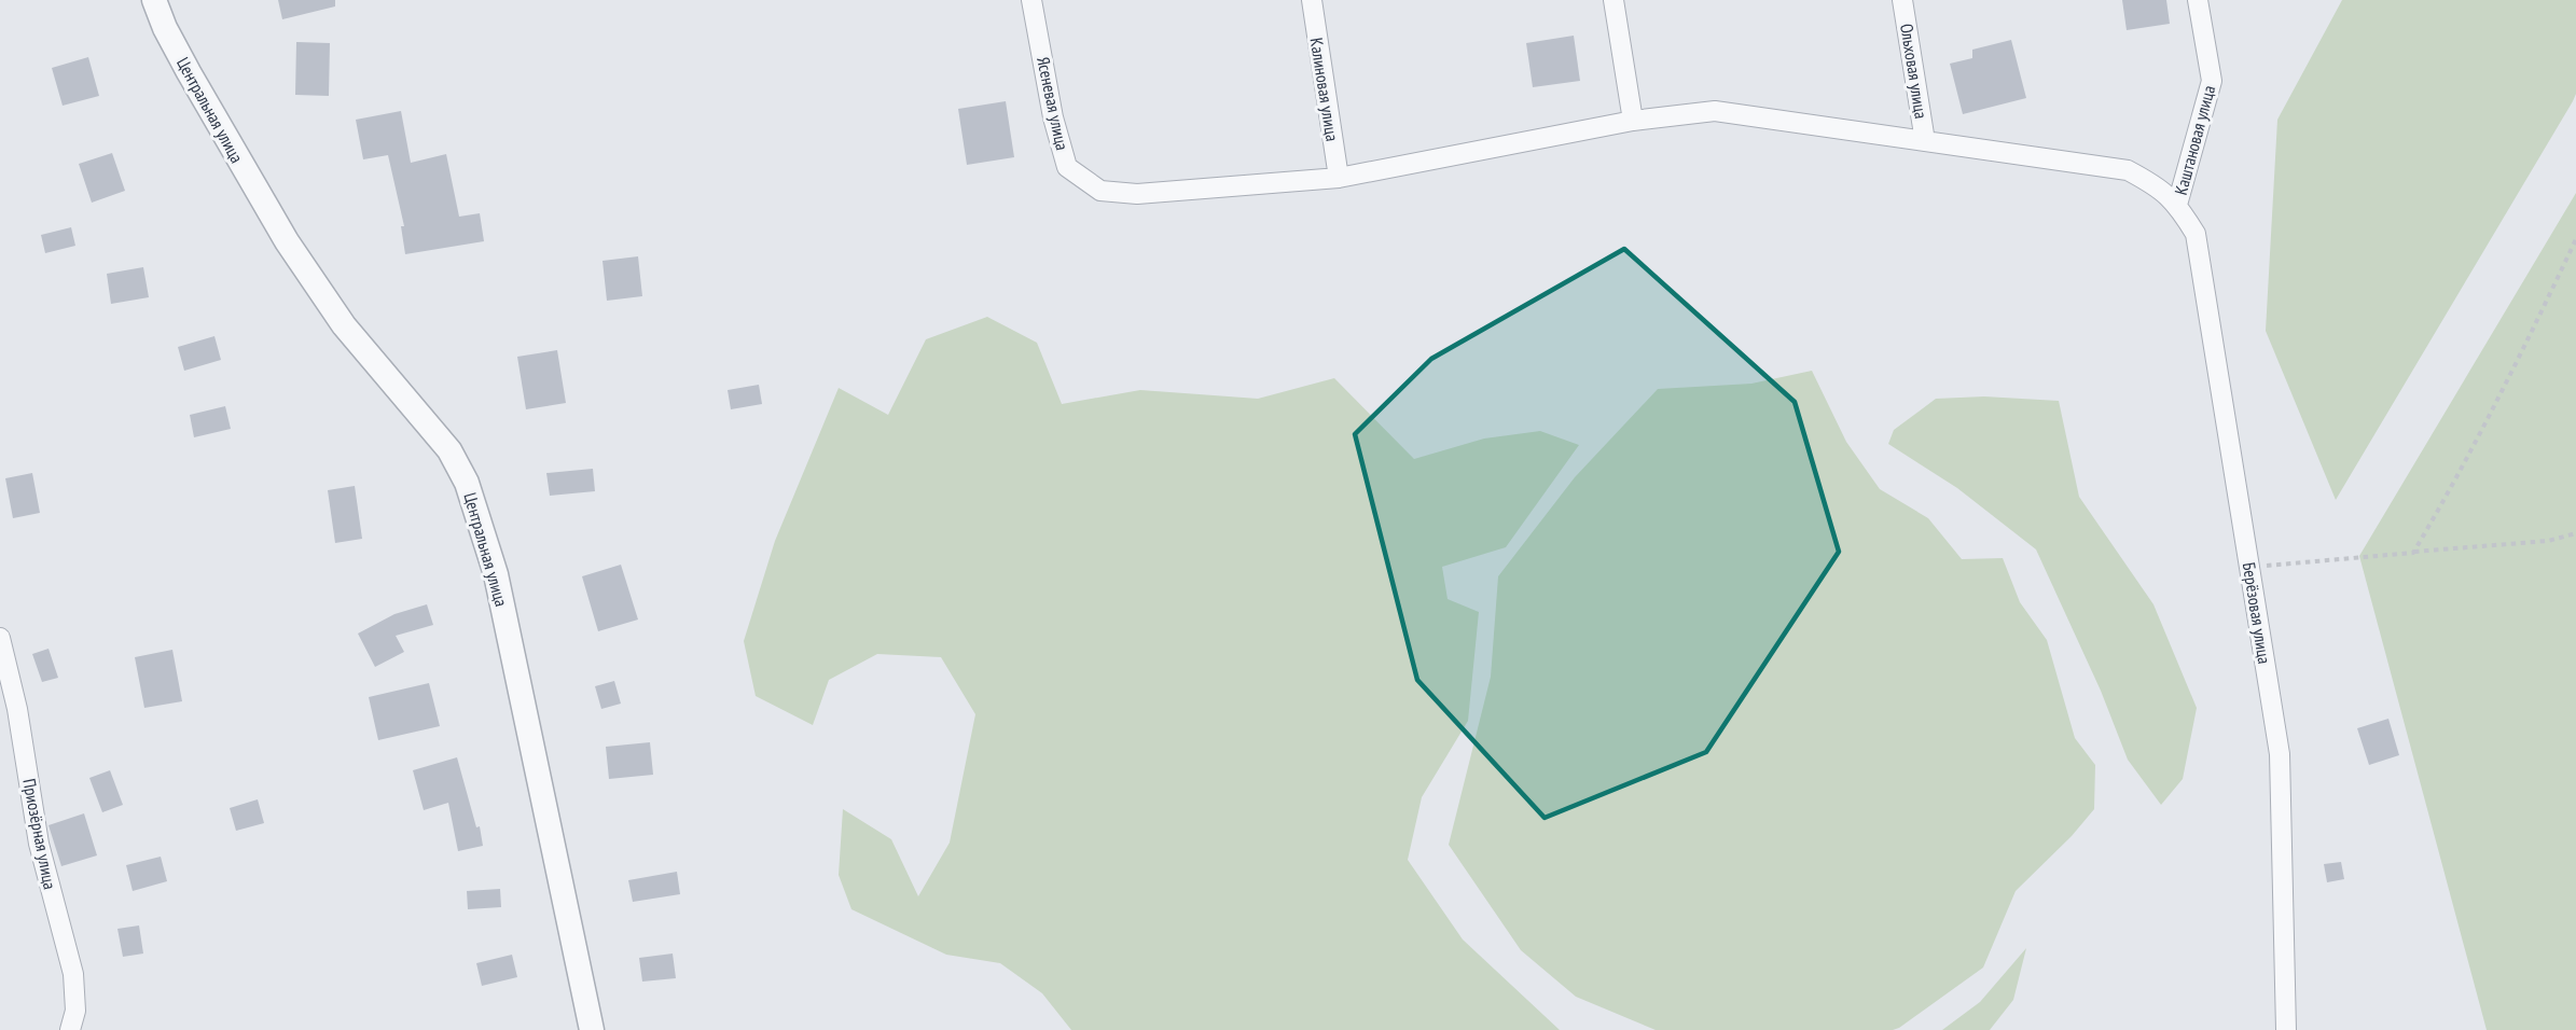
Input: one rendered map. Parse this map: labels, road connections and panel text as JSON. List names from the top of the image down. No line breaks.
{"streets":{"street":["Ольховая улица","Калиновая улица","Ясеневая улица","Центральная улица","Каштановая улица","Берёзовая улица","Приозёрная улица"]},"crossings":[["Ольховая улица","Берёзовая улица"],["Калиновая улица","Берёзовая улица"],["Ясеневая улица","Берёзовая улица"],["Каштановая улица","Берёзовая улица"]]}
